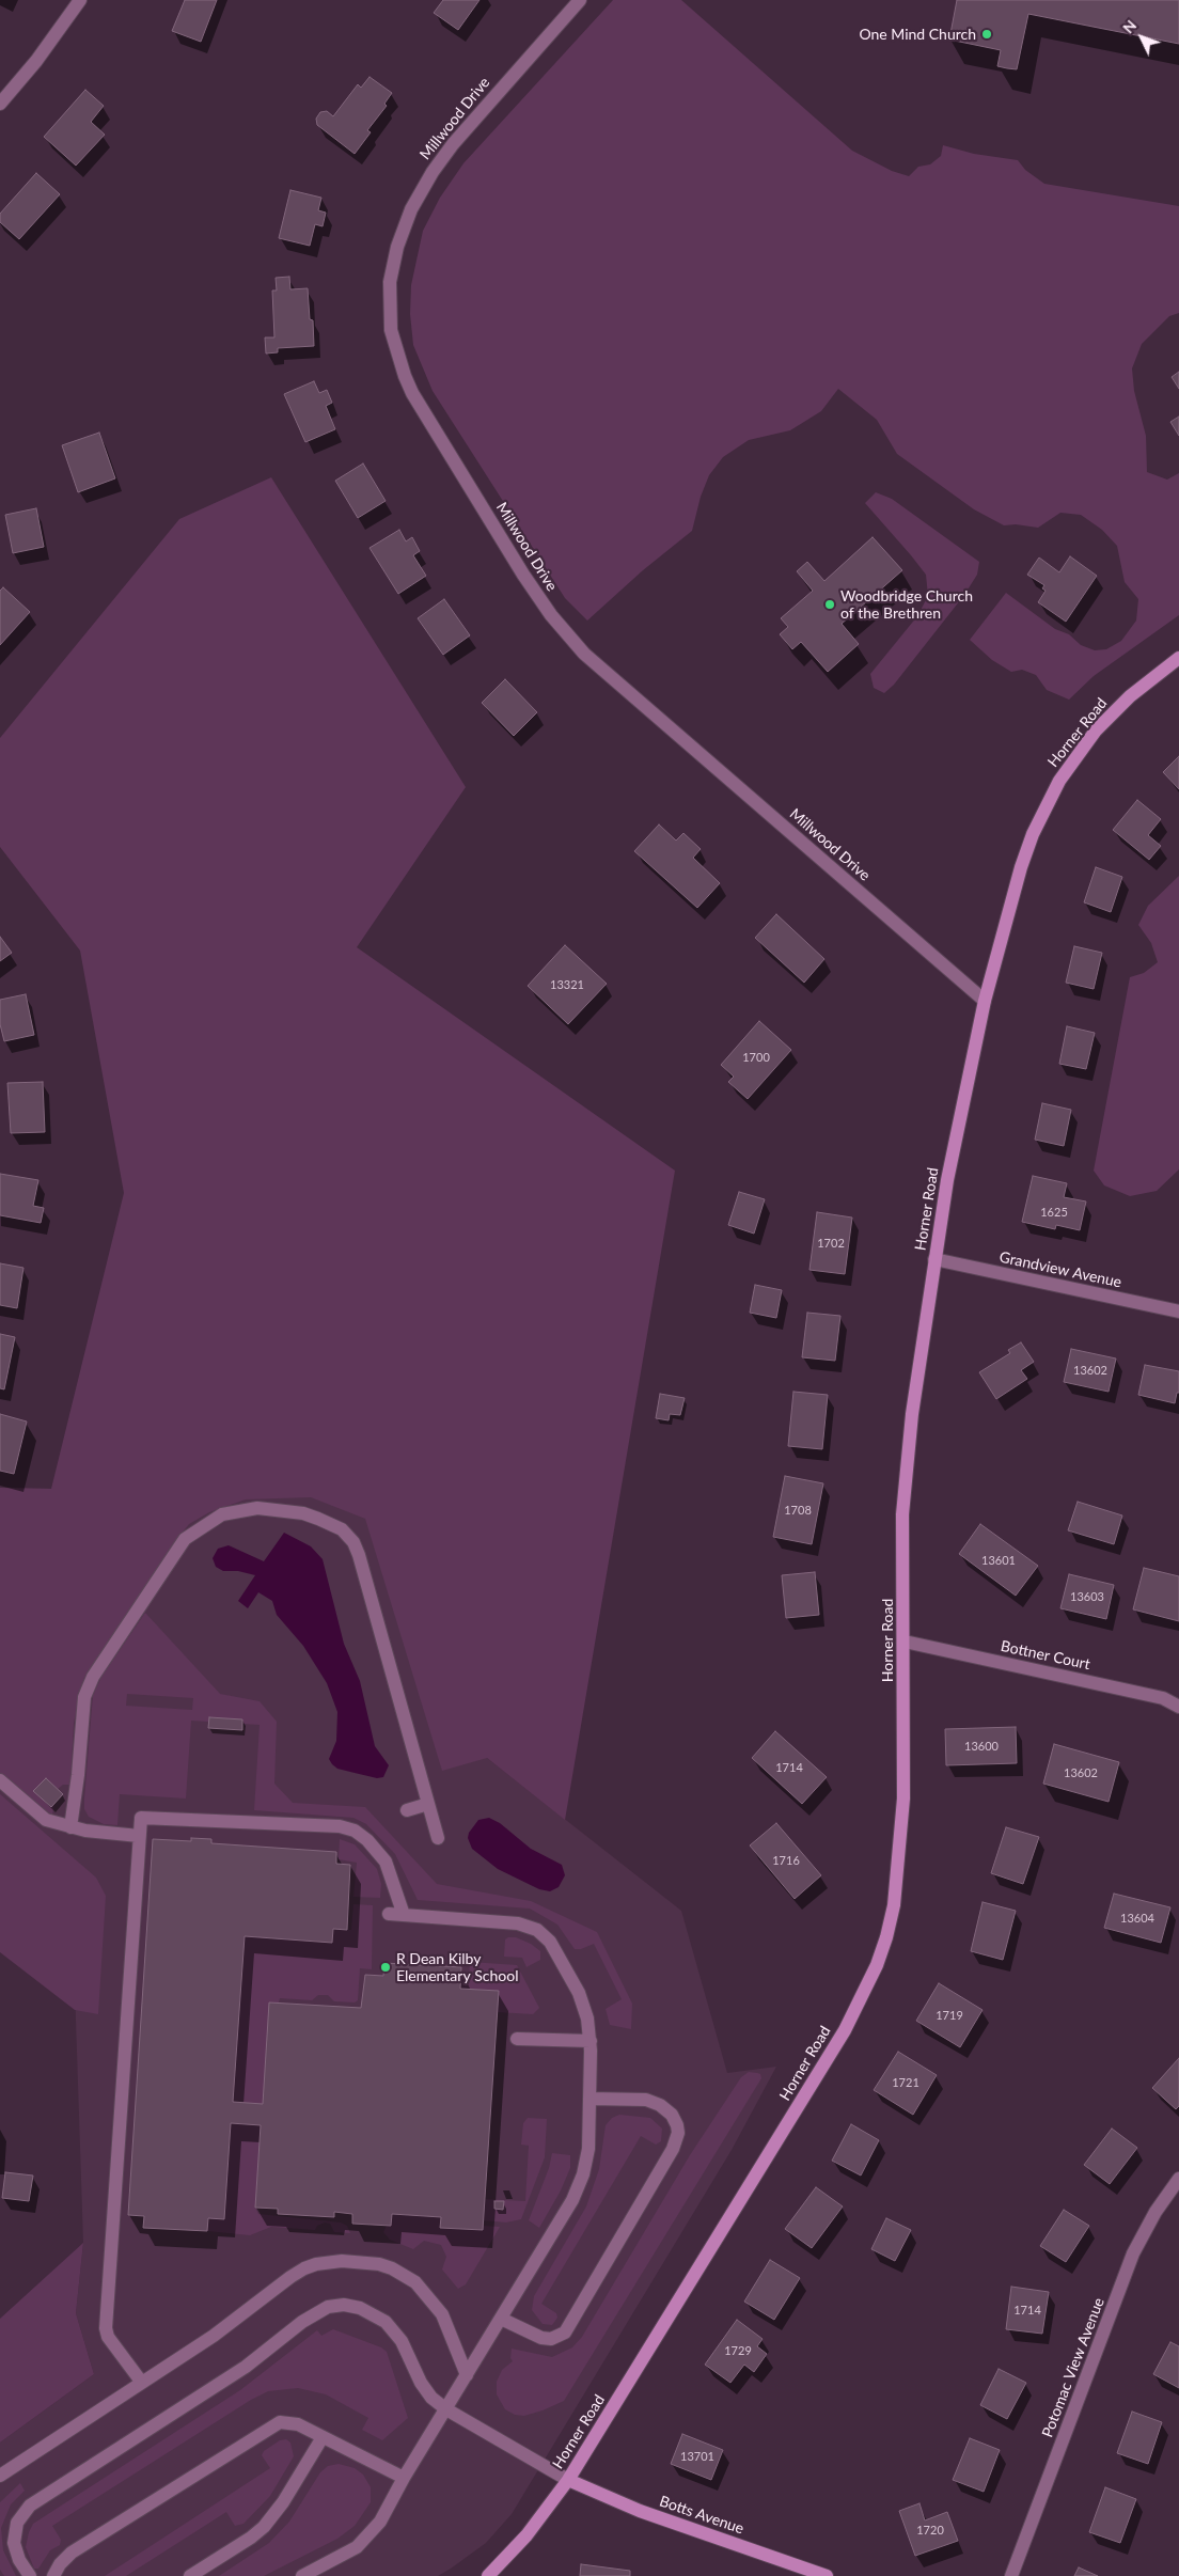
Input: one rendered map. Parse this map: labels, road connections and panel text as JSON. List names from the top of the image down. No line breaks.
{"streets":{"main road":["Horner Road","Botts Avenue"],"street":["Millwood Drive","Grandview Avenue","Bottner Court","Potomac View Avenue"]},"crossings":[["Millwood Drive","Horner Road"],["Horner Road","Grandview Avenue"],["Horner Road","Bottner Court"],["Horner Road","Botts Avenue"]],"places":["One Mind Church","Woodbridge Church of the Brethren","R Dean Kilby Elementary School"],"house_numbers":["13321","1700","1625","1702","13602","1708","13601","13603","13600","1714","13602","1716","13604","1719","1721","1714","1729","13701","1720"],"north":"top left"}
